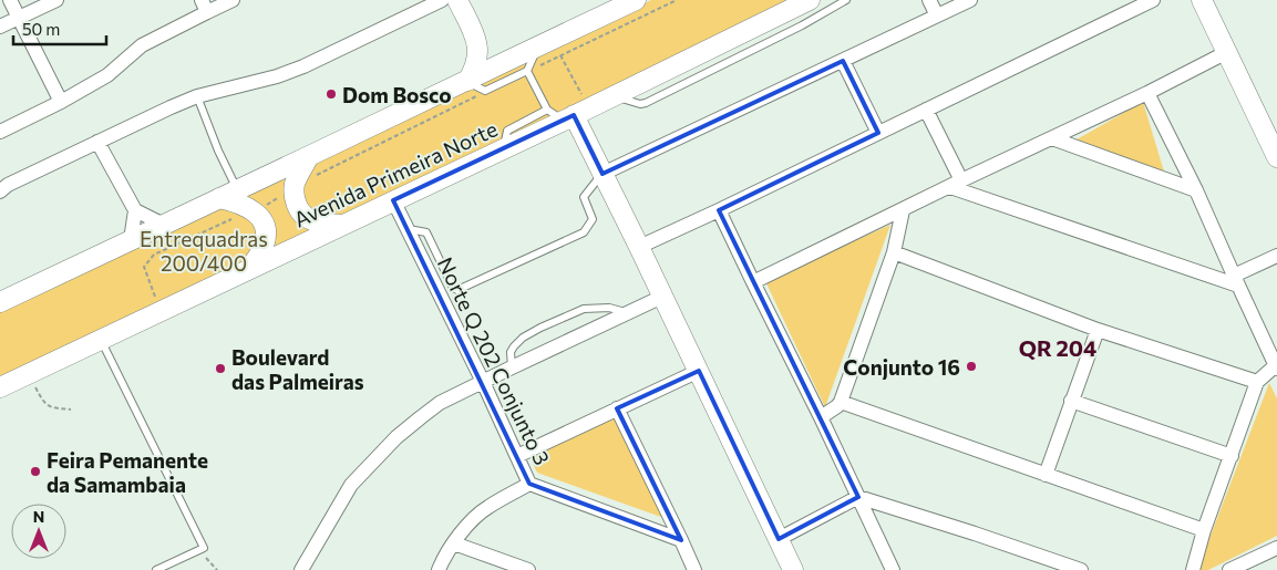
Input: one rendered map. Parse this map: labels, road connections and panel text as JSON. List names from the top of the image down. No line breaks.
{"streets":{"main road":["Avenida Primeira Norte"],"street":["Norte Q 202 Conjunto 3"]},"crossings":[["Avenida Primeira Norte","Norte Q 202 Conjunto 3"]],"districts":["QR 204"],"parks":["Entrequadras 200/400"],"places":["Dom Bosco","Conjunto 16","Boulevard das Palmeiras","Feira Pemanente da Samambaia"],"scale_bar":"50 m","north":"top"}
